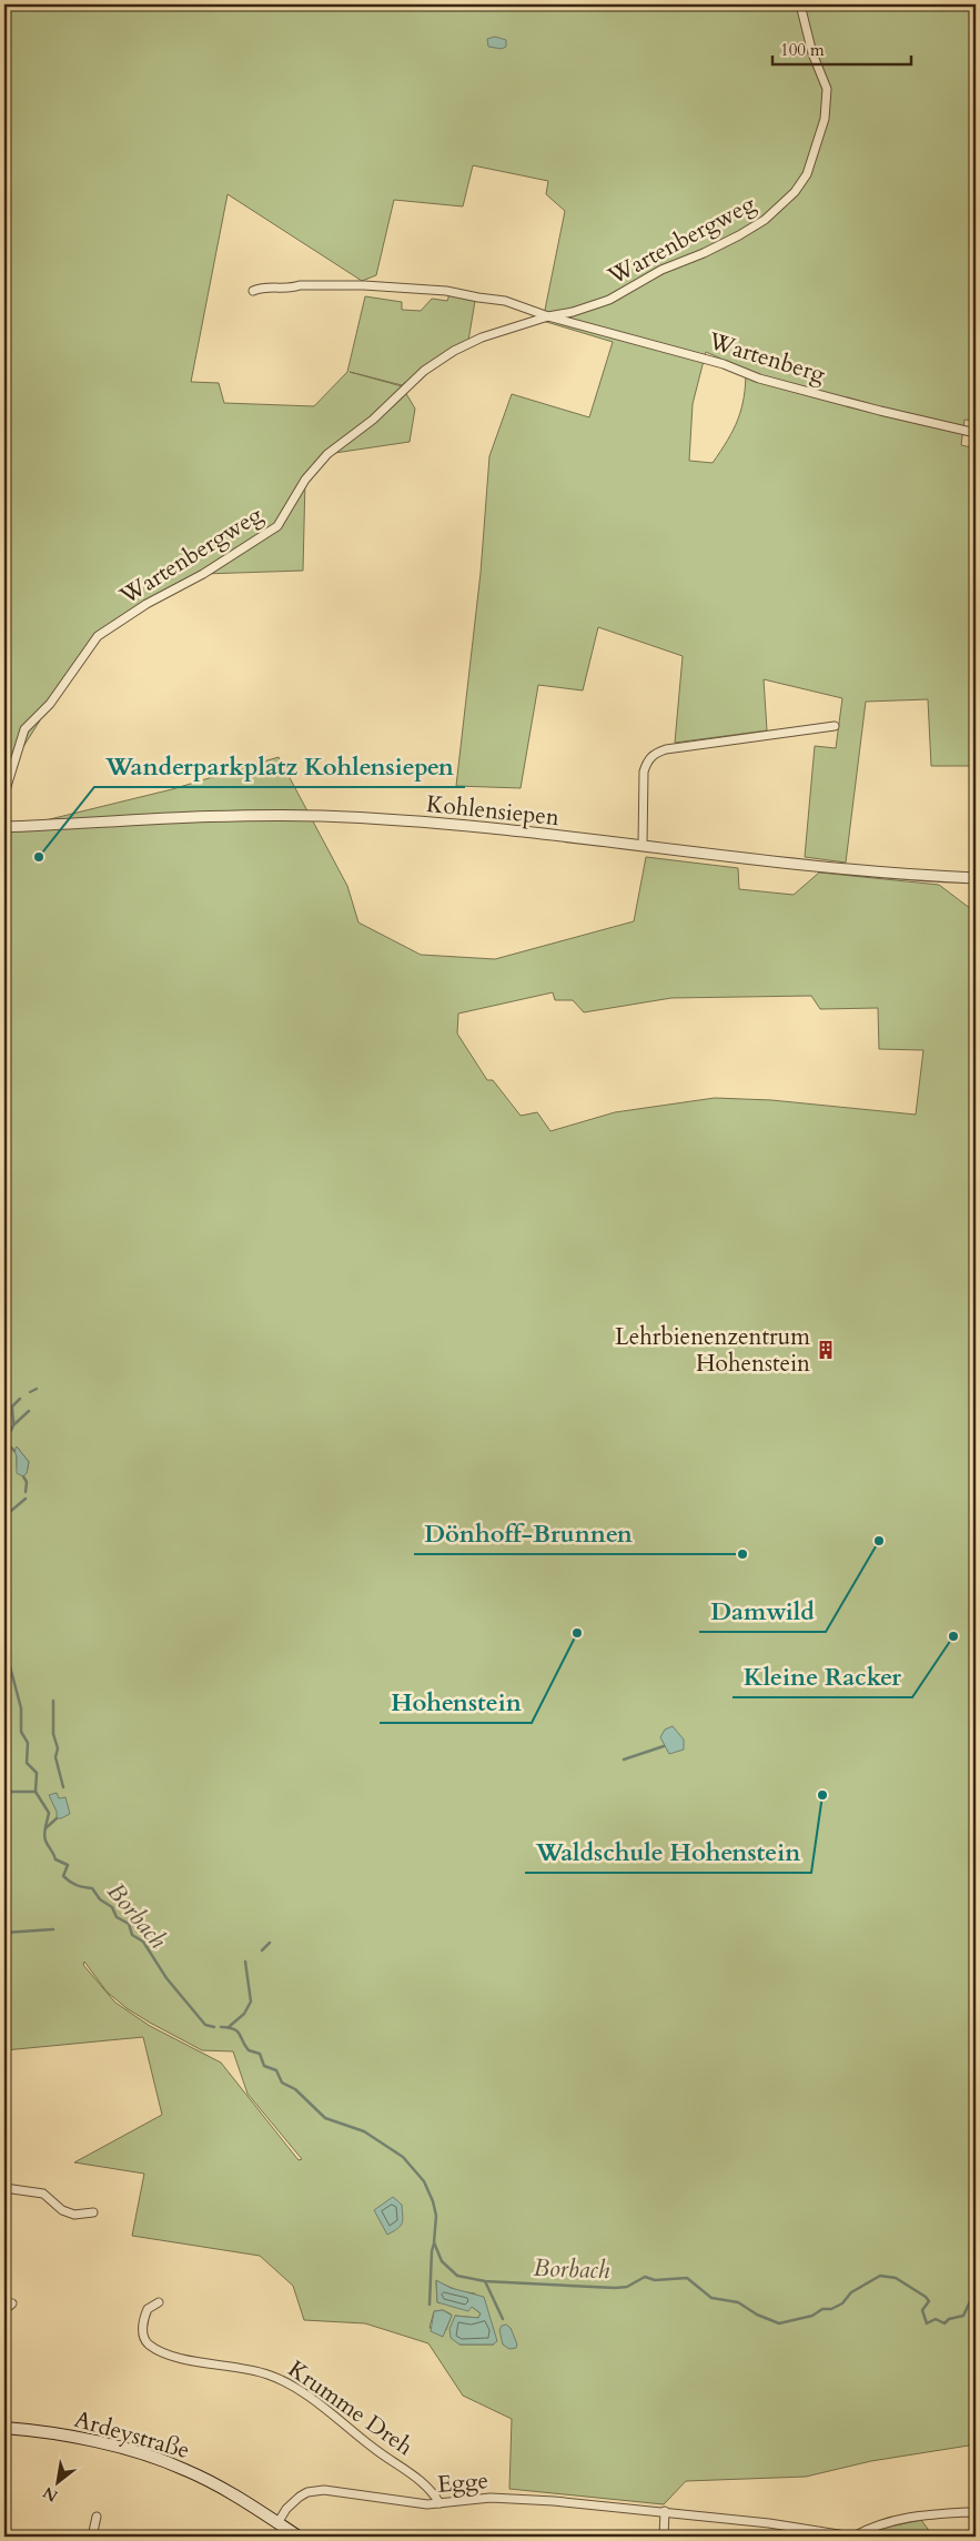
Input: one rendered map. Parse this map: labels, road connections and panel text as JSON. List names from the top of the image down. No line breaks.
{"streets":{"main road":["Ardeystraße"],"street":["Wartenbergweg","Wartenberg","Kohlensiepen","Krumme Dreh","Egge"]},"crossings":[["Wartenbergweg","Wartenberg"],["Krumme Dreh","Egge"],["Ardeystraße","Egge"]],"water":["Borbach"],"places":{"other":["Wanderparkplatz Kohlensiepen","Damwild","Dönhoff-Brunnen","Hohenstein","Kleine Racker","Waldschule Hohenstein"],"building":["Lehrbienenzentrum Hohenstein"]},"scale_bar":"100 m","north":"bottom left"}
